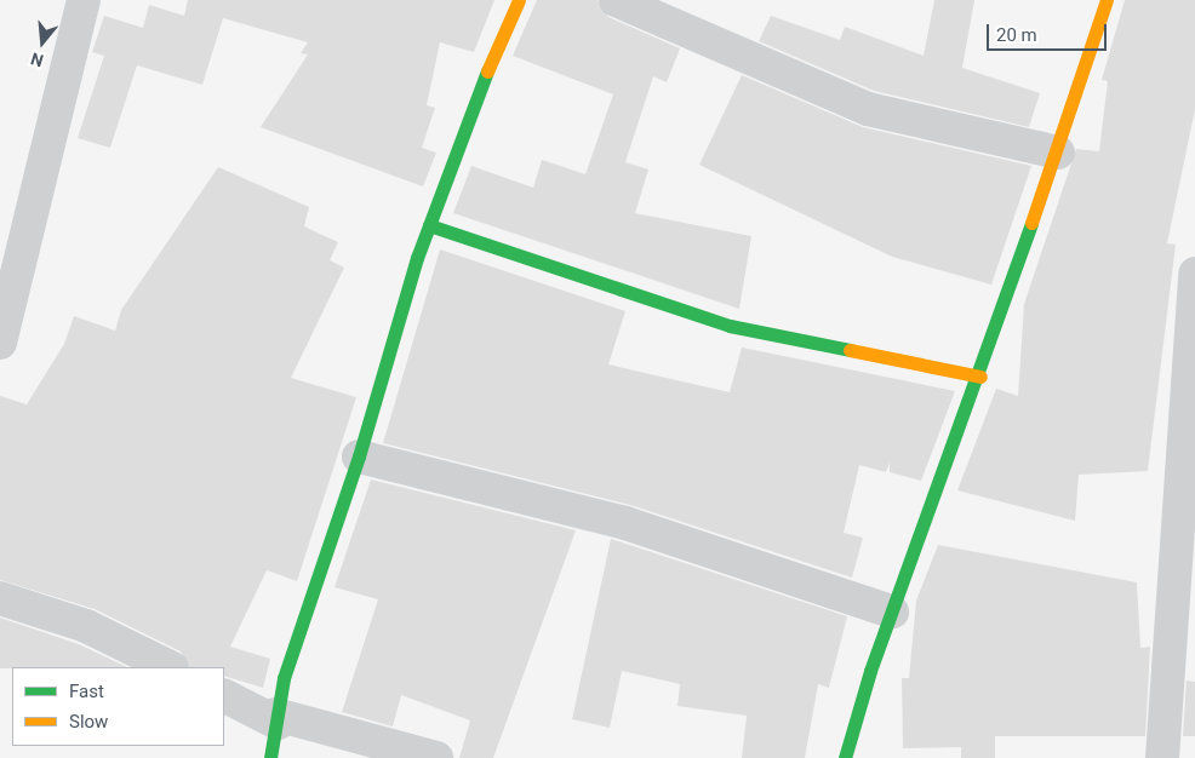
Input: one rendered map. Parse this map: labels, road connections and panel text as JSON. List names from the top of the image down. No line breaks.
{"legend":["Fast","Slow"],"scale_bar":"20 m","north":"bottom"}
